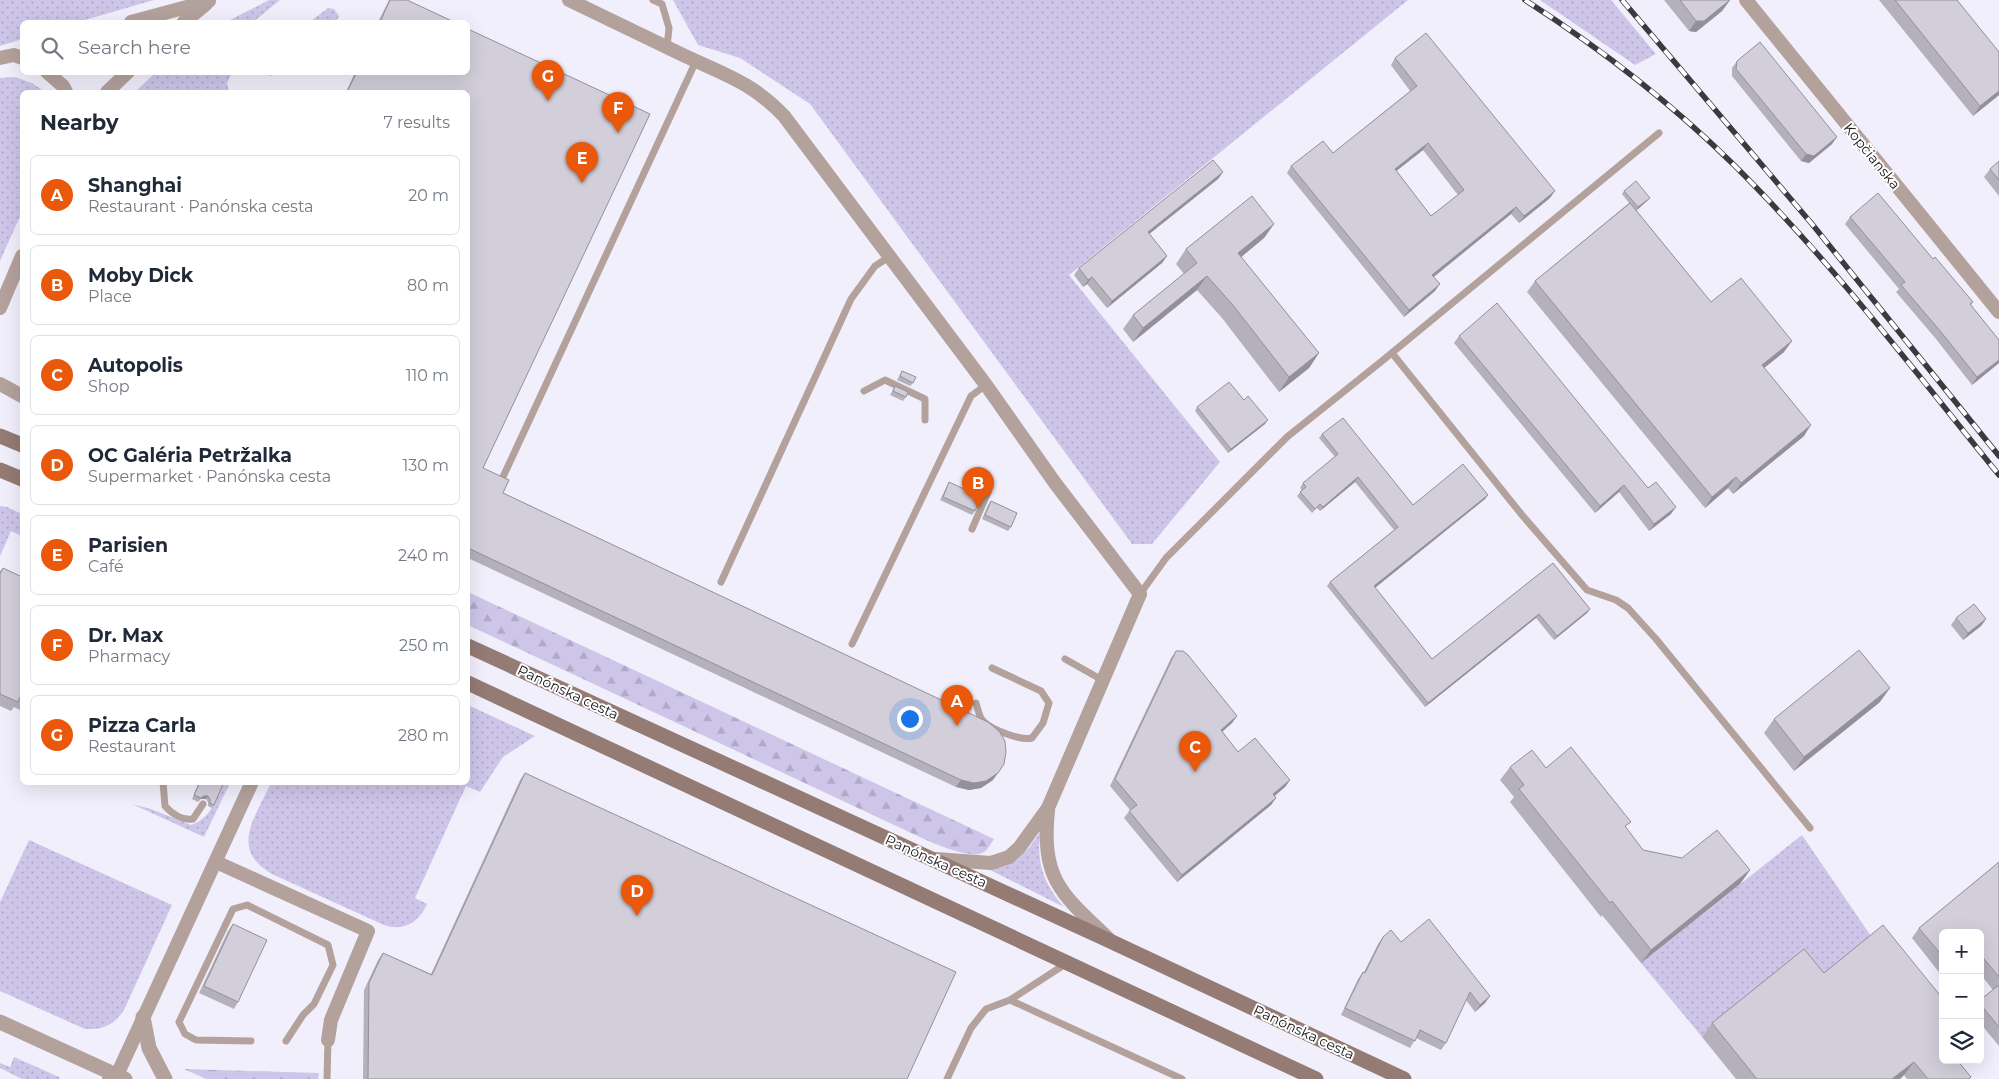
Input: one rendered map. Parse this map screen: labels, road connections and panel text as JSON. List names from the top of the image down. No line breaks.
{"streets":{"main road":["Panónska cesta"],"street":["Kopčianska"]},"page":{"search":"Search here","pins":["G","F","E","B","A","C","D"],"heading":["Nearby","7 results"],"list":[{"mark":"A","name":"Shanghai","note":"Restaurant · Panónska cesta","value":"20 m"},{"mark":"B","name":"Moby Dick","note":"Place","value":"80 m"},{"mark":"C","name":"Autopolis","note":"Shop","value":"110 m"},{"mark":"D","name":"OC Galéria Petržalka","note":"Supermarket · Panónska cesta","value":"130 m"},{"mark":"E","name":"Parisien","note":"Café","value":"240 m"},{"mark":"F","name":"Dr. Max","note":"Pharmacy","value":"250 m"},{"mark":"G","name":"Pizza Carla","note":"Restaurant","value":"280 m"}],"map_buttons":["+","−"]}}
